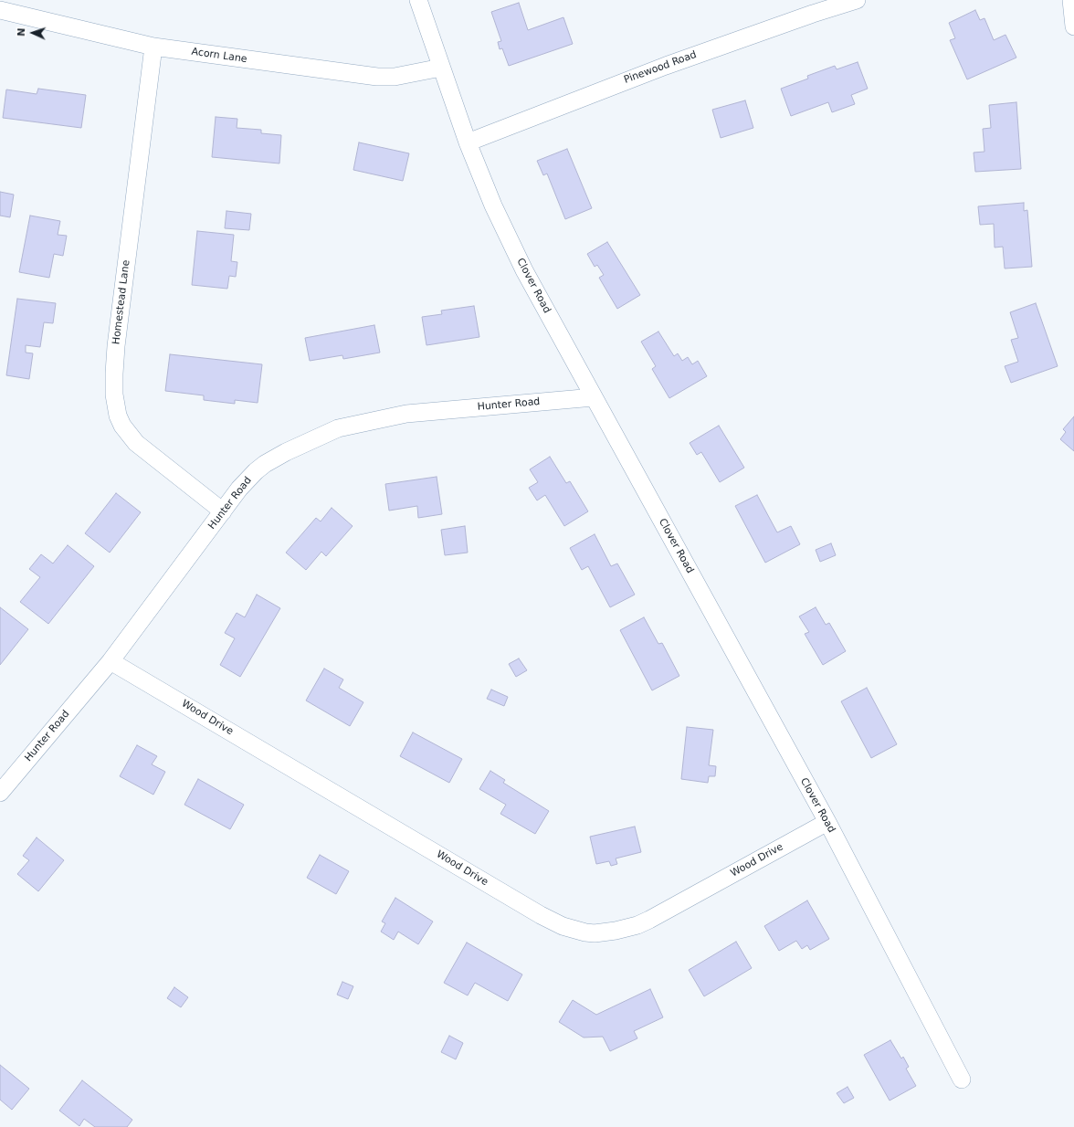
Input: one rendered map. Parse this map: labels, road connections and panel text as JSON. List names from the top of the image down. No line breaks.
{"streets":{"street":["Acorn Lane","Pinewood Road","Clover Road","Homestead Lane","Hunter Road","Wood Drive"]},"crossings":[["Acorn Lane","Clover Road"],["Acorn Lane","Homestead Lane"],["Pinewood Road","Clover Road"],["Clover Road","Hunter Road"],["Clover Road","Wood Drive"],["Homestead Lane","Hunter Road"],["Hunter Road","Wood Drive"]],"north":"left"}
